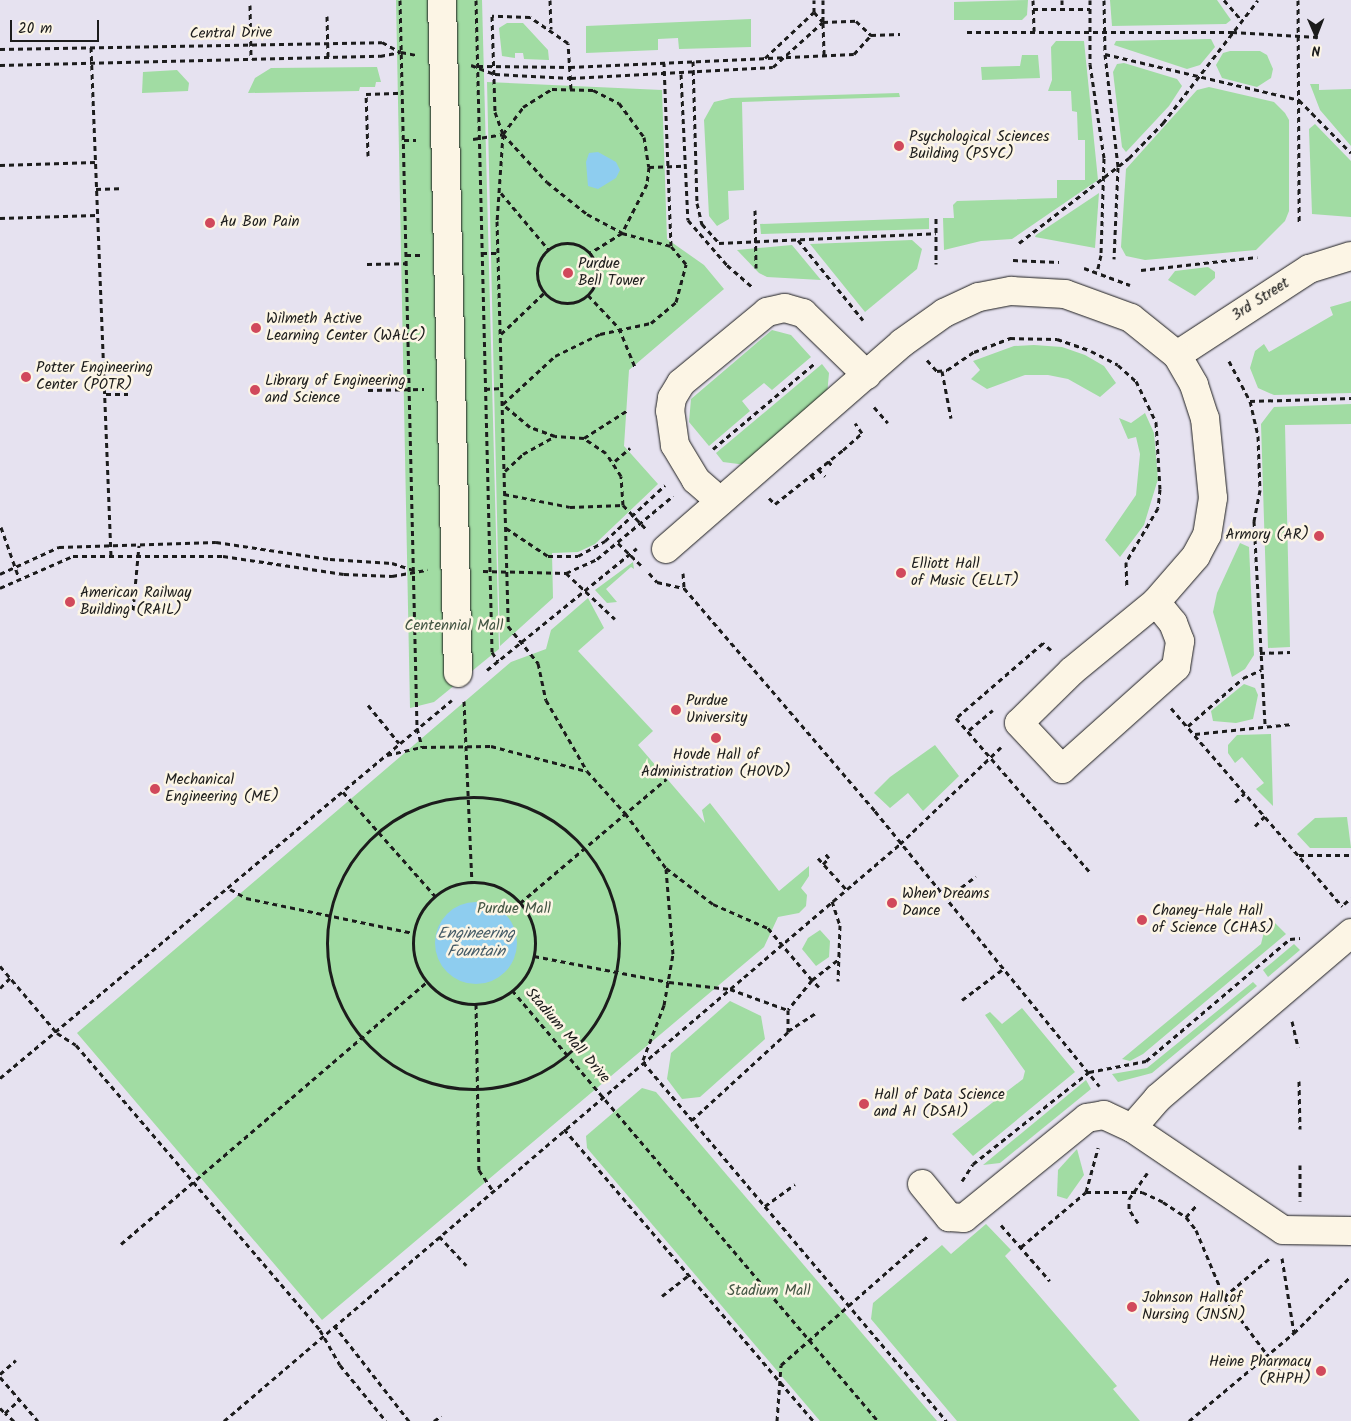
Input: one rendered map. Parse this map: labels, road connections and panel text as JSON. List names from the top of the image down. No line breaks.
{"streets":{"street":["3rd Street"],"path":["Central Drive","Stadium Mall Drive"]},"water":["Engineering Fountain"],"parks":["Centennial Mall","Purdue Mall","Stadium Mall"],"places":["Psychological Sciences Building (PSYC)","Au Bon Pain","Purdue Bell Tower","Wilmeth Active Learning Center (WALC)","Potter Engineering Center (POTR)","Library of Engineering and Science","Armory (AR)","Elliott Hall of Music (ELLT)","American Railway Building (RAIL)","Purdue University","Hovde Hall of Administration (HOVD)","Mechanical Engineering (ME)","When Dreams Dance","Chaney-Hale Hall of Science (CHAS)","Hall of Data Science and AI (DSAI)","Johnson Hall of Nursing (JNSN)","Heine Pharmacy (RHPH)"],"scale_bar":"20 m","north":"bottom"}
